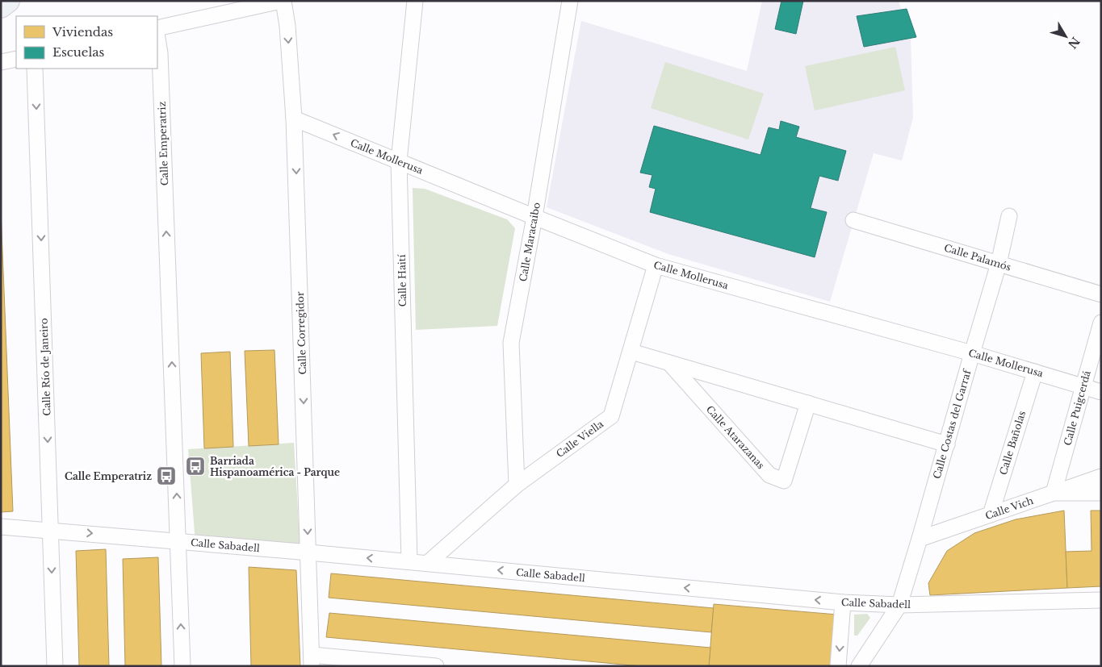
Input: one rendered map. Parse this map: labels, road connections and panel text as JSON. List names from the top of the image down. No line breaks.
{"streets":{"street":["Calle Emperatriz","Calle Mollerusa","Calle Maracaibo","Calle Palamós","Calle Haití","Calle Corregidor","Calle Río de Janeiro","Calle Puigcerdá","Calle Costas del Garraf","Calle Atarazanas","Calle Viella","Calle Bañolas","Calle Vich","Calle Sabadell"]},"crossings":[["Calle Emperatriz","Calle Sabadell"],["Calle Mollerusa","Calle Maracaibo"],["Calle Mollerusa","Calle Haití"],["Calle Mollerusa","Calle Corregidor"],["Calle Mollerusa","Calle Puigcerdá"],["Calle Mollerusa","Calle Costas del Garraf"],["Calle Mollerusa","Calle Viella"],["Calle Mollerusa","Calle Bañolas"],["Calle Maracaibo","Calle Viella"],["Calle Palamós","Calle Costas del Garraf"],["Calle Haití","Calle Sabadell"],["Calle Corregidor","Calle Sabadell"],["Calle Río de Janeiro","Calle Sabadell"],["Calle Puigcerdá","Calle Vich"],["Calle Costas del Garraf","Calle Vich"],["Calle Costas del Garraf","Calle Sabadell"],["Calle Viella","Calle Sabadell"],["Calle Bañolas","Calle Vich"]],"one_way":["Calle Emperatriz","Calle Corregidor","Calle Río de Janeiro"],"places":{"bus stop":["Barriada Hispanoamérica - Parque","Calle Emperatriz"]},"legend":["Viviendas","Escuelas"],"north":"bottom right"}
